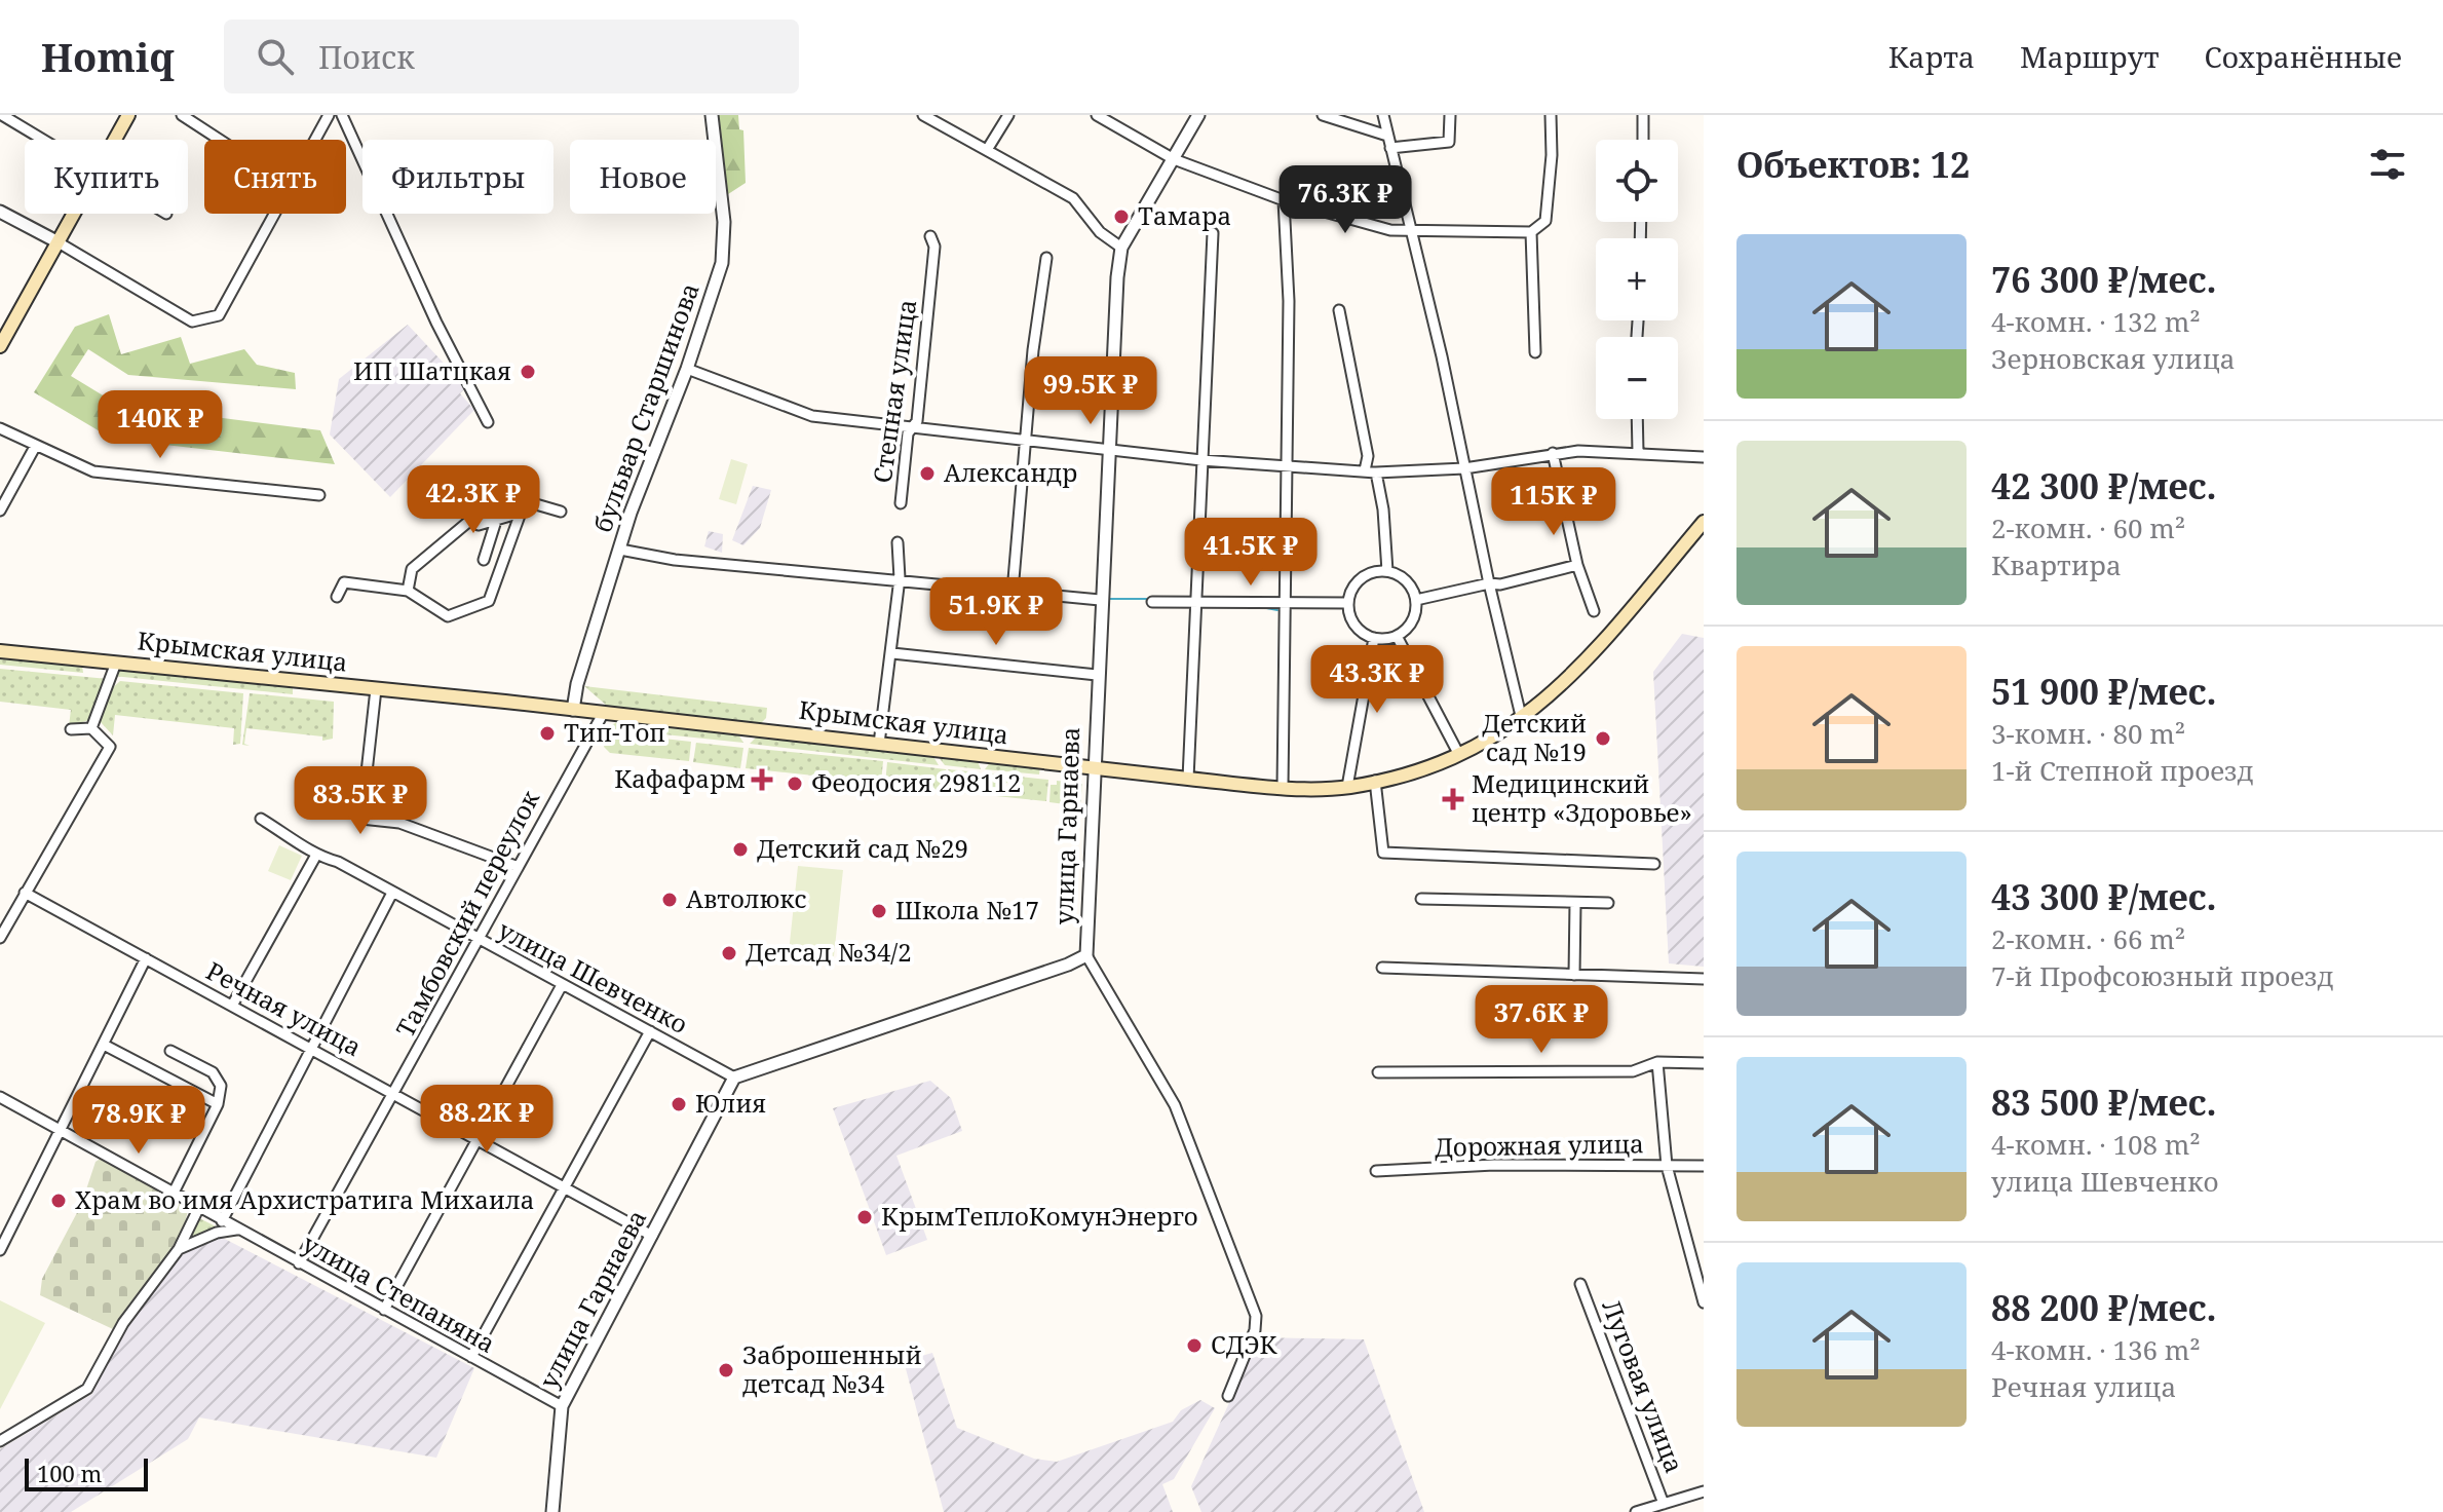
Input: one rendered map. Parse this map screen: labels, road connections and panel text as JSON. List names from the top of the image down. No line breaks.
{"streets":{"main road":["Крымская улица"],"street":["Степная улица","бульвар Старшинова","улица Гарнаева","Тамбовский переулок","улица Шевченко","Речная улица","Дорожная улица","улица Степаняна","Луговая улица"]},"crossings":[["бульвар Старшинова","Крымская улица"],["Крымская улица","улица Гарнаева"],["Крымская улица","Тамбовский переулок"],["улица Гарнаева","улица Шевченко"],["улица Гарнаева","Речная улица"],["улица Гарнаева","улица Степаняна"],["Тамбовский переулок","улица Шевченко"],["Тамбовский переулок","Речная улица"],["Тамбовский переулок","улица Степаняна"]],"places":{"other":["Тамара","ИП Шатцкая","Александр","Тип-Топ","Детский сад №19","Феодосия 298112","Детский сад №29","Автолюкс","Школа №17","Детсад №34/2","Юлия","Храм во имя Архистратига Михаила","КрымТеплоКомунЭнерго","СДЭК","Заброшенный детсад №34"],"health":["Кафафарм","Медицинский центр «Здоровье»"]},"scale_bar":"100 m","page":{"header":"Homiq","search":"Поиск","nav":["Карта","Маршрут","Сохранённые"],"heading":"Объектов: 12","map_buttons":["+","−"],"chip":["Купить","Снять","Фильтры","Новое"],"price":["76.3K ₽","99.5K ₽","140K ₽","42.3K ₽","115K ₽","41.5K ₽","51.9K ₽","43.3K ₽","83.5K ₽","37.6K ₽","88.2K ₽","78.9K ₽"],"list":[{"name":"76 300 ₽/мес.","note":"4-комн. · 132 m² · Зерновская улица"},{"name":"42 300 ₽/мес.","note":"2-комн. · 60 m² · Квартира"},{"name":"51 900 ₽/мес.","note":"3-комн. · 80 m² · 1-й Степной проезд"},{"name":"43 300 ₽/мес.","note":"2-комн. · 66 m² · 7-й Профсоюзный проезд"},{"name":"83 500 ₽/мес.","note":"4-комн. · 108 m² · улица Шевченко"},{"name":"88 200 ₽/мес.","note":"4-комн. · 136 m² · Речная улица"}],"scale":"100 m"}}
